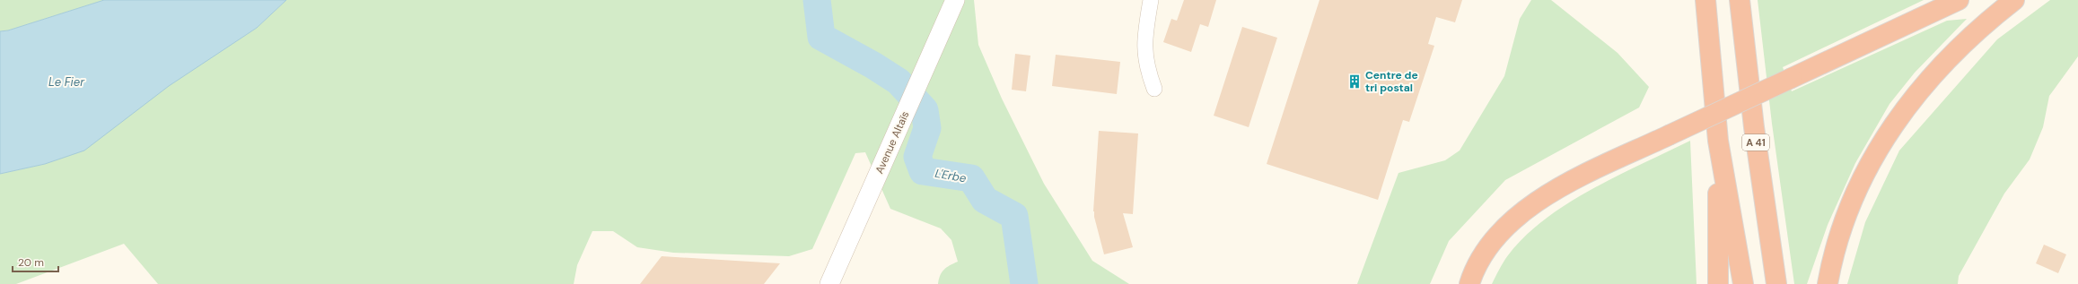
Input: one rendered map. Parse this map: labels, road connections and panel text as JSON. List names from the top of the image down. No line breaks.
{"streets":{"highway":["A 41"],"street":["Avenue Altaïs"]},"water":["Le Fier","L'Erbe"],"places":{"building":["Centre de tri postal"]},"scale_bar":"20 m"}
